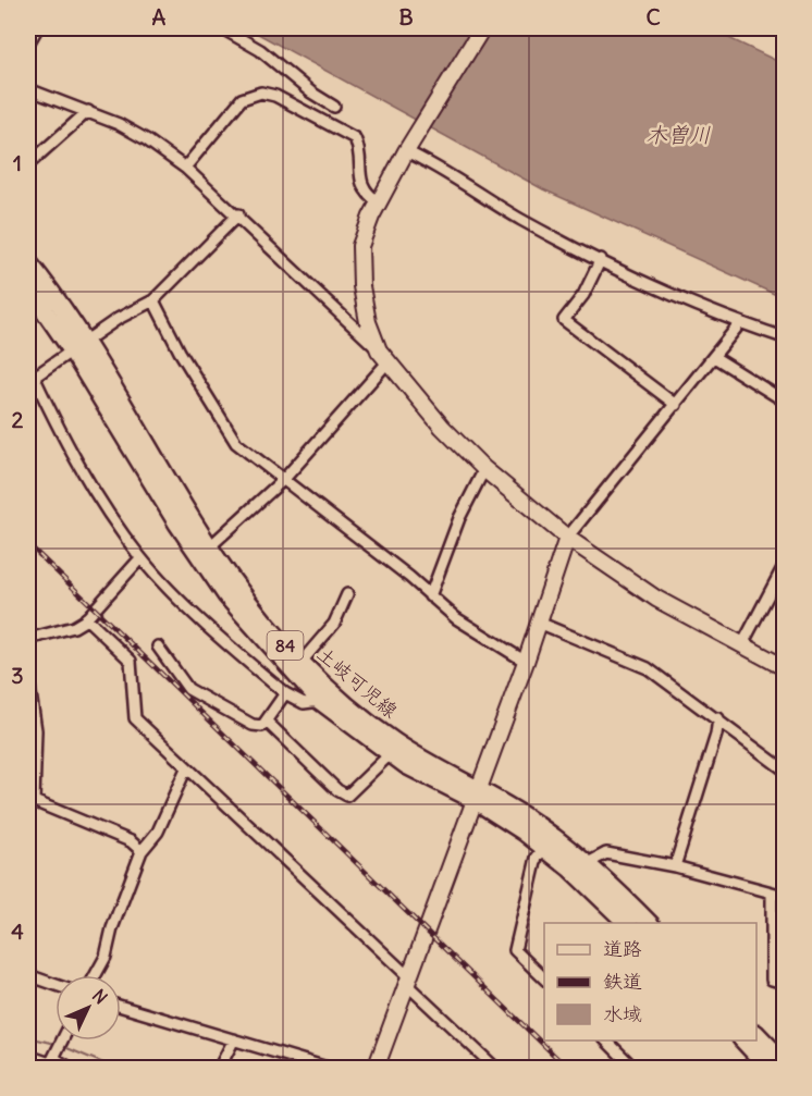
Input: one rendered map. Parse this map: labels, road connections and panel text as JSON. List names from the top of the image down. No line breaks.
{"streets":{"main road":["84","土岐可児線"]},"water":["木曽川"],"legend":["道路","鉄道","水域"],"north":"top right","grid":{"columns":["A","B","C"],"rows":["1","2","3","4"]}}
